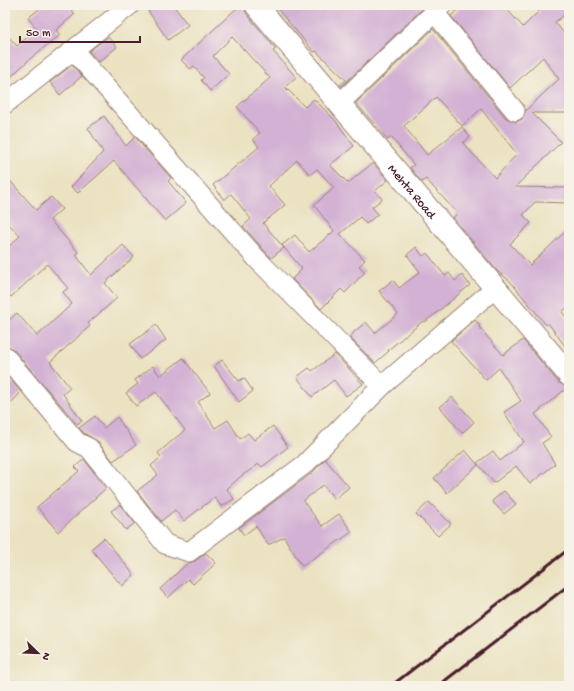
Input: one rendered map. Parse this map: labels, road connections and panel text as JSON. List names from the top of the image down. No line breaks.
{"streets":{"street":["Mehta Road"]},"scale_bar":"50 m","north":"bottom right"}
